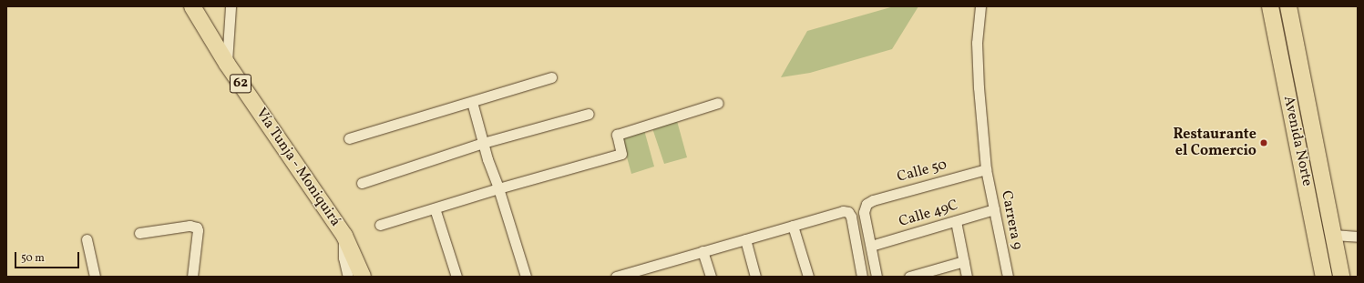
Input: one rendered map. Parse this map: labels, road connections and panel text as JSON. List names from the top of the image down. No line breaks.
{"streets":{"main road":["62","Avenida Norte","Vía Tunja - Moniquirá"],"street":["Calle 50","Calle 49C","Carrera 9"]},"crossings":[["Calle 50","Calle 49C"],["Calle 50","Carrera 9"],["Calle 49C","Carrera 9"]],"places":["Restaurante el Comercio"],"scale_bar":"50 m"}
